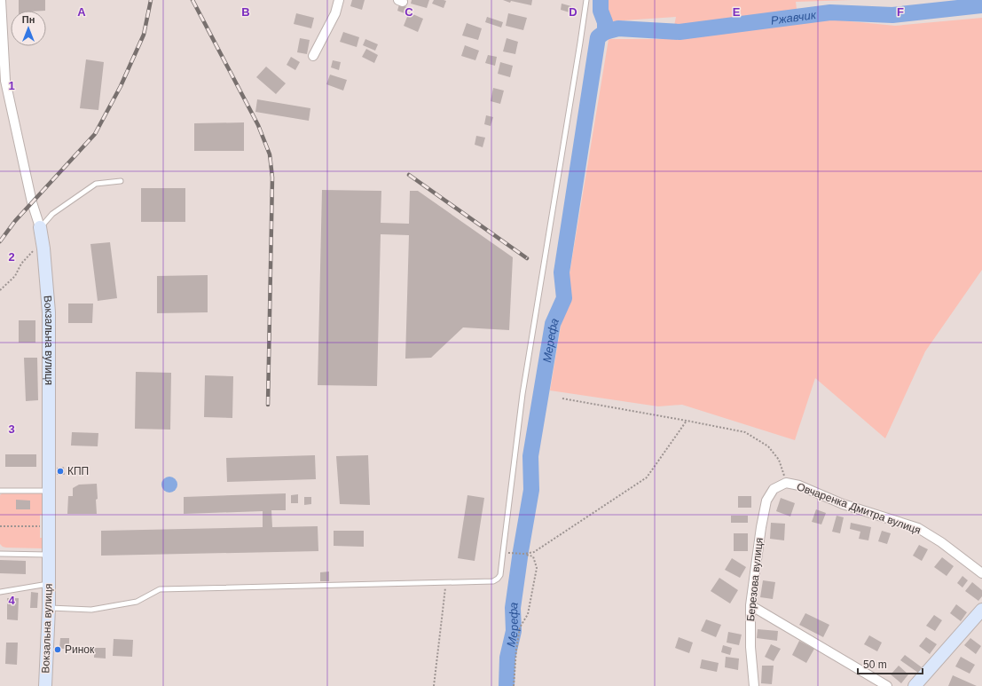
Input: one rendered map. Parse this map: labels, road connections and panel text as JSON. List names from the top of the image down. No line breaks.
{"streets":{"street":["Вокзальна вулиця","Овчаренка Дмитра вулиця","Березова вулиця"]},"crossings":[["Овчаренка Дмитра вулиця","Березова вулиця"]],"water":["Ржавчик","Мерефа"],"places":["КПП","Ринок"],"scale_bar":"50 m","north":"top","grid":{"columns":["A","B","C","D","E","F"],"rows":["1","2","3","4"]}}
